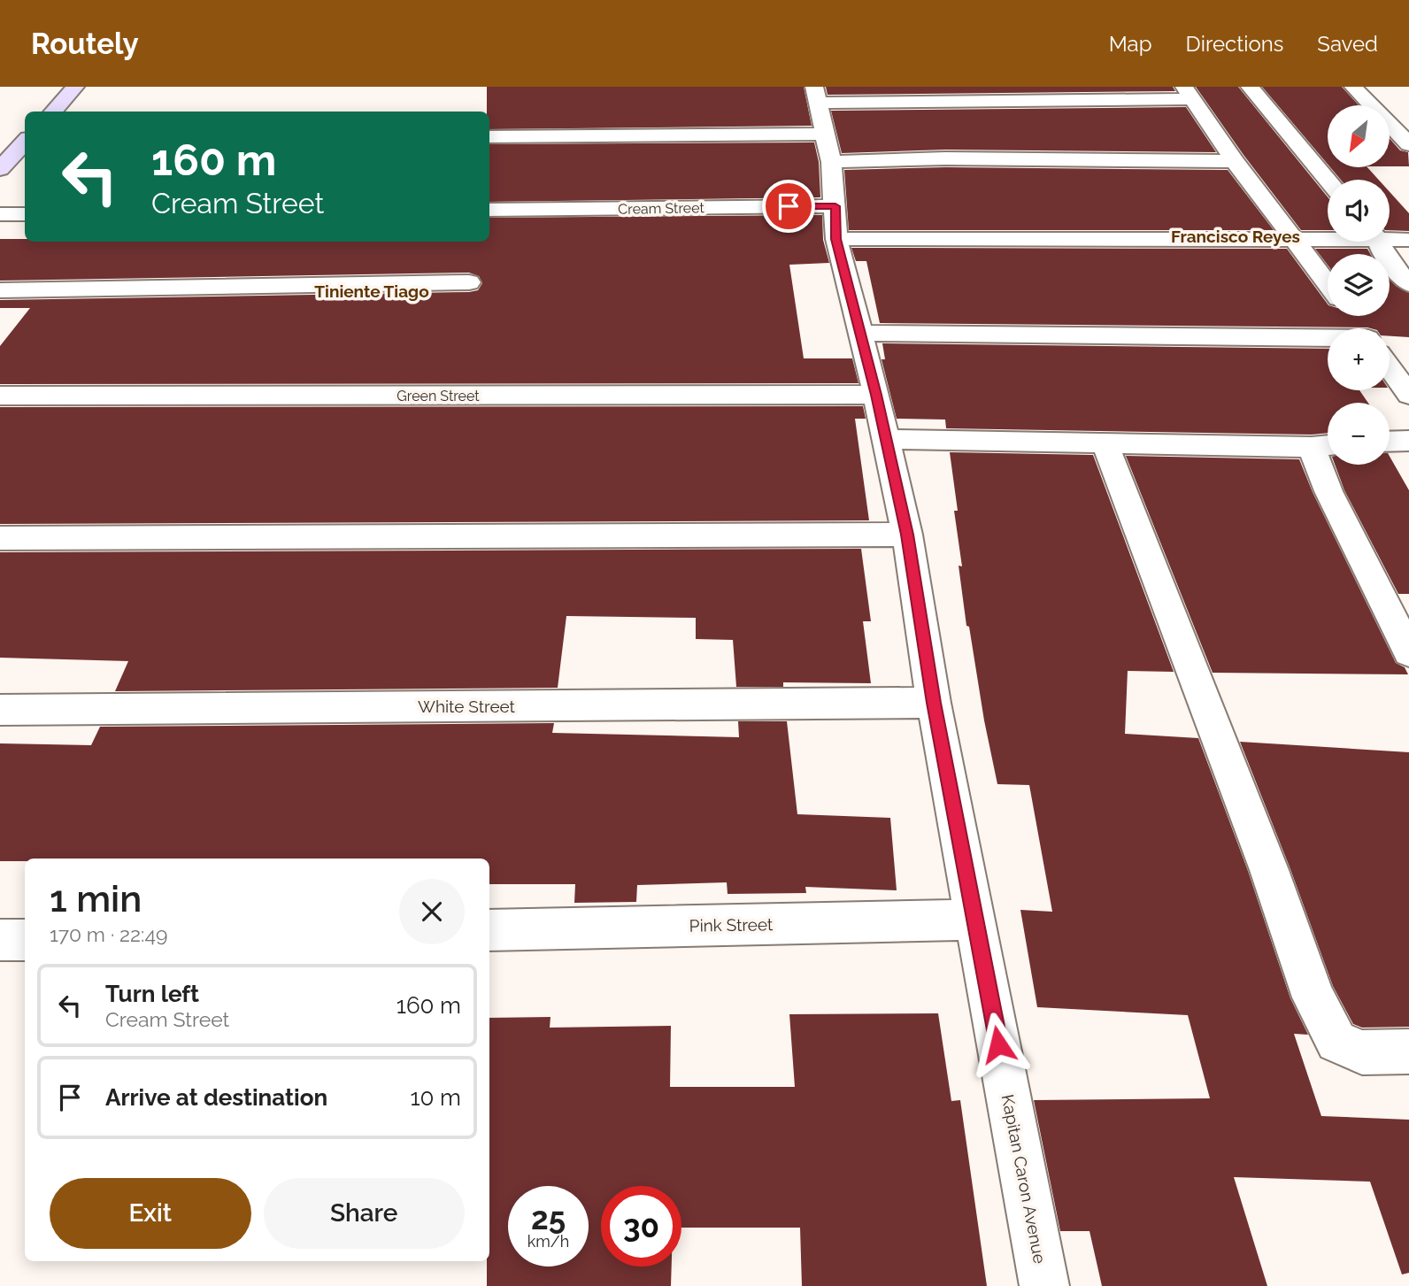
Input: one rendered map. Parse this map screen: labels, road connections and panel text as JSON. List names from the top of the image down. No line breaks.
{"streets":{"street":["Cream Street","Green Street","White Street","Pink Street","Kapitan Caron Avenue"]},"crossings":[["Cream Street","Kapitan Caron Avenue"],["Green Street","Kapitan Caron Avenue"],["White Street","Kapitan Caron Avenue"],["Pink Street","Kapitan Caron Avenue"]],"districts":["Francisco Reyes","Tiniente Tiago"],"north":"bottom left","page":{"header":"Routely","nav":["Map","Directions","Saved"],"map_buttons":["+","−"],"turn":["160 m","Cream Street"],"heading":["1 min","170 m · 22:49"],"list":[{"name":"Turn left","note":"Cream Street","value":"160 m"},{"name":"Arrive at destination","value":"10 m"}],"buttons":["Exit","Share"],"speed":"25 km/h","limit":"30"}}
